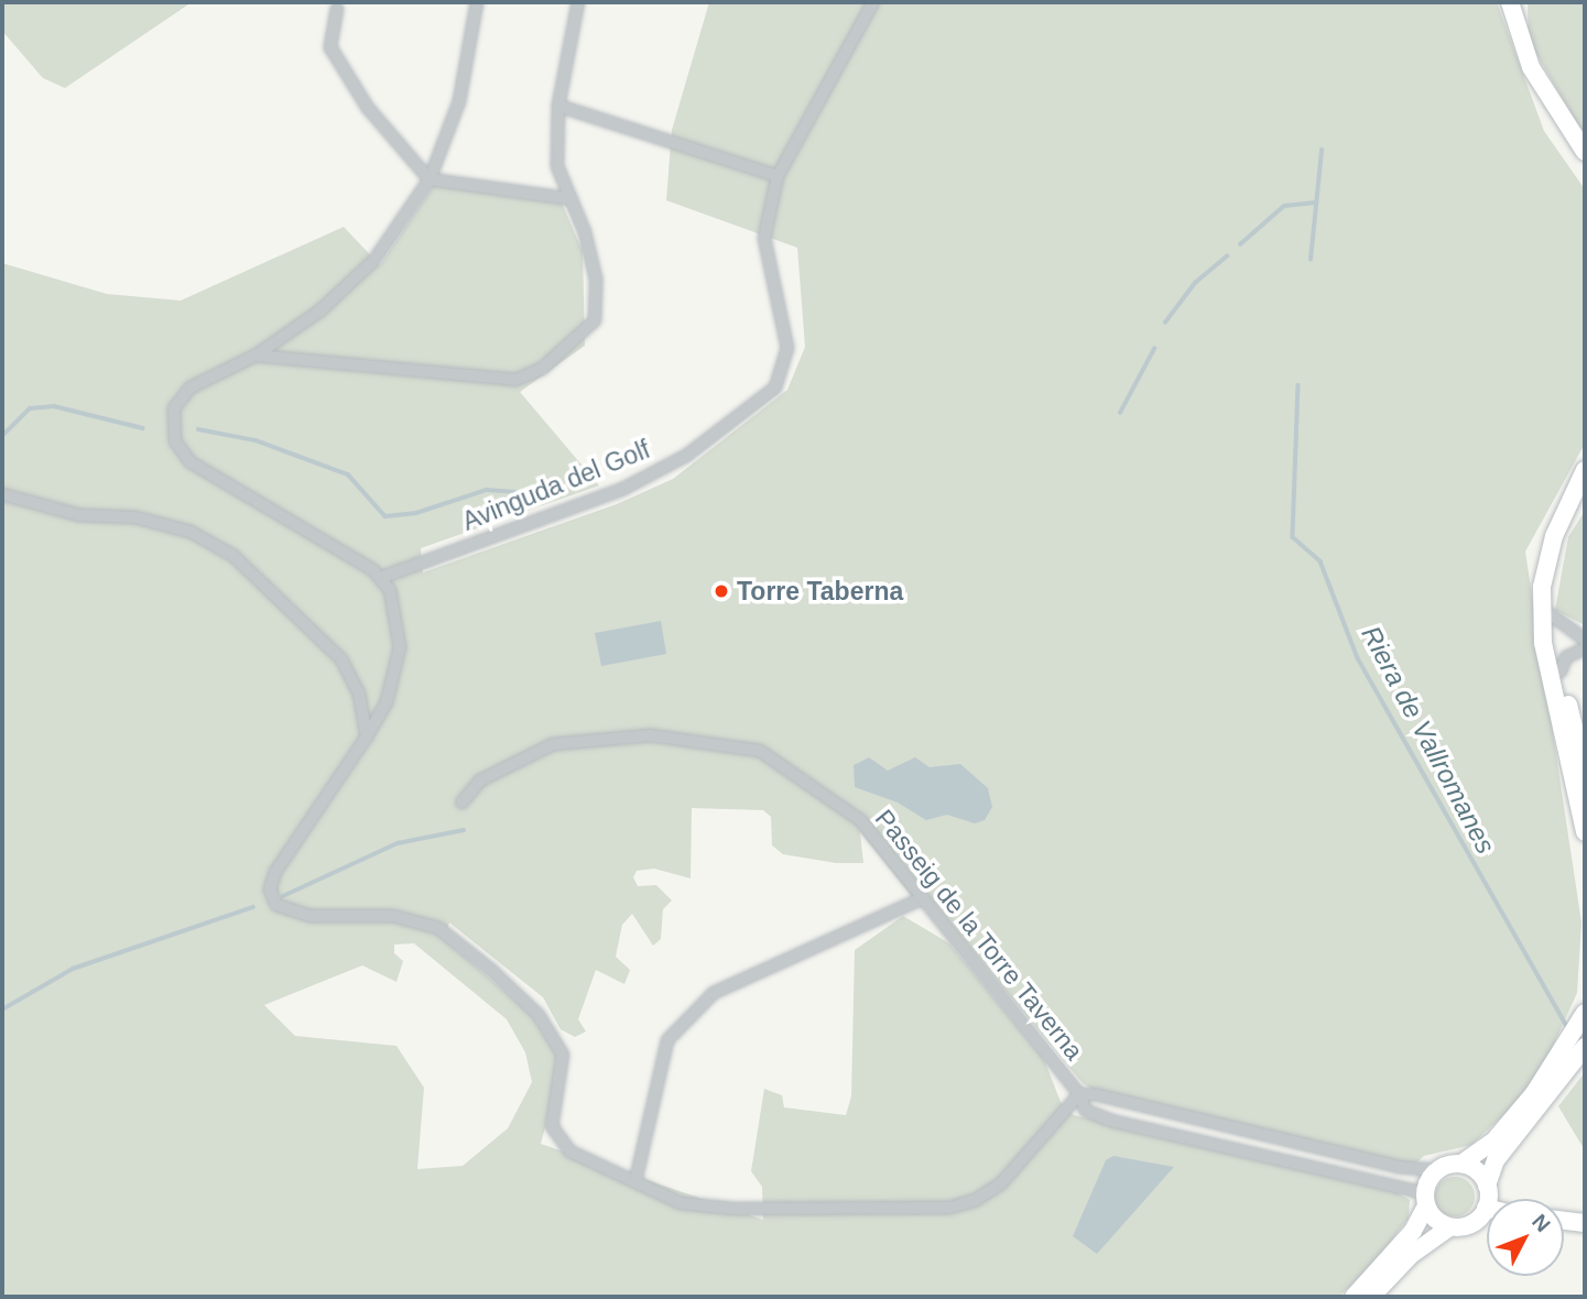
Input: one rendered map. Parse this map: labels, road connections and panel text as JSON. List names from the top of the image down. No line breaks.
{"streets":{"street":["Avinguda del Golf","Passeig de la Torre Taverna"]},"water":["Riera de Vallromanes"],"places":["Torre Taberna"],"north":"top right"}
